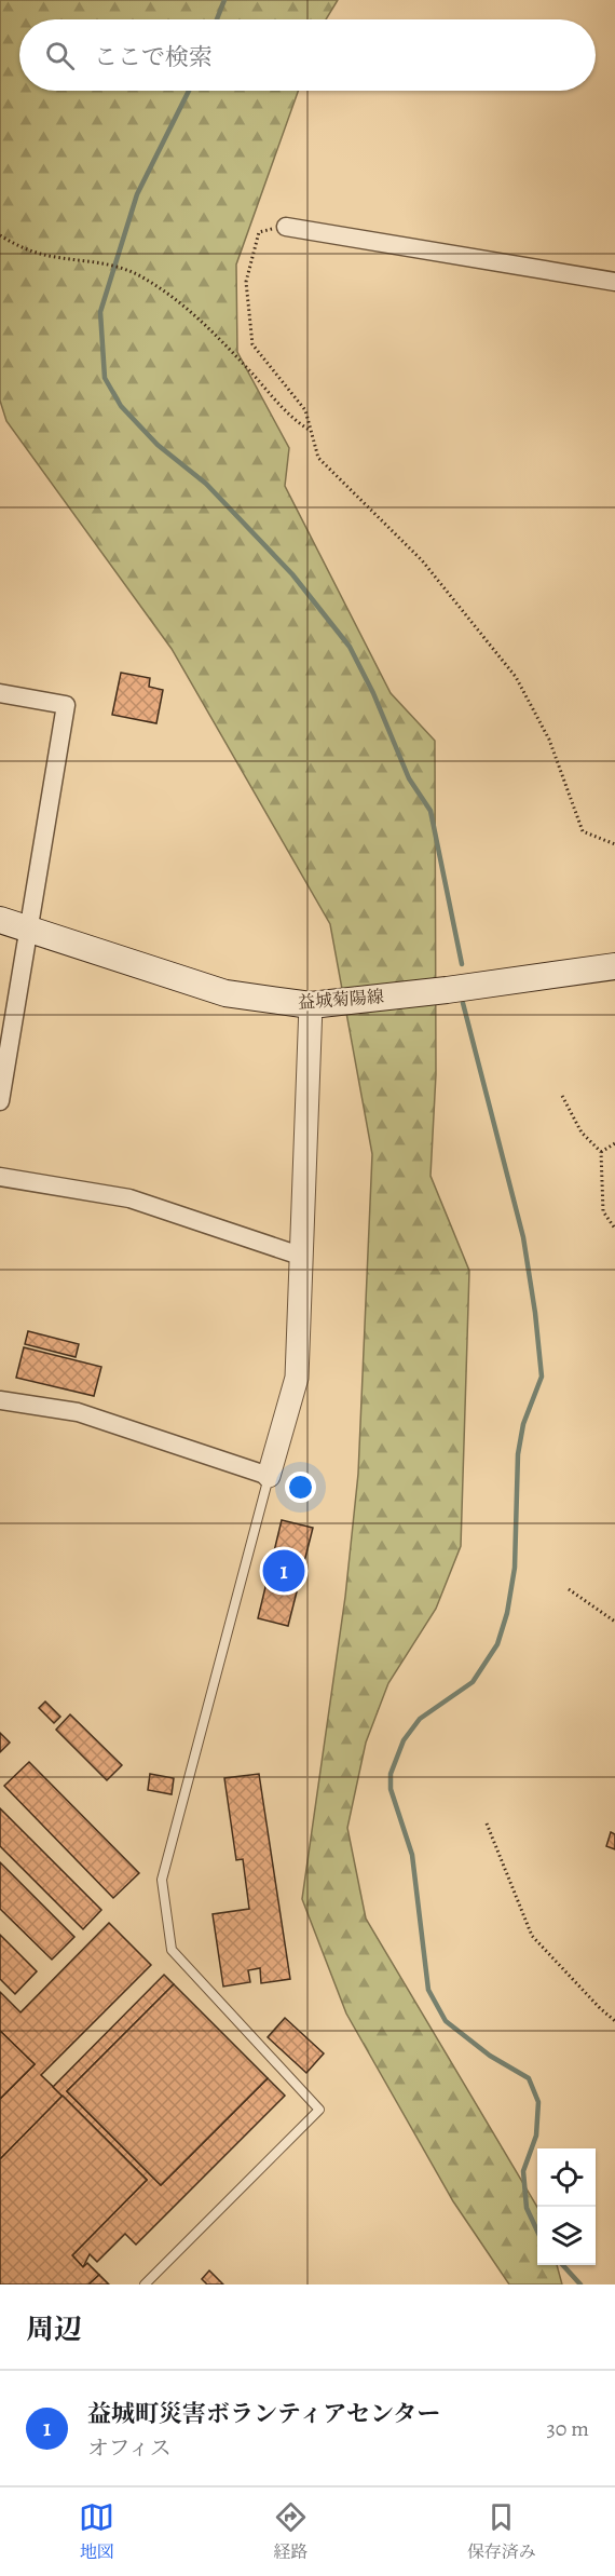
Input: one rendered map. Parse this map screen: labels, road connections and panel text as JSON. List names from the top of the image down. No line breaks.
{"streets":{"main road":["益城菊陽線"]},"page":{"search":"ここで検索","pins":"1","heading":"周辺","list":[{"mark":"1","name":"益城町災害ボランティアセンター","note":"オフィス","value":"30 m"}],"nav":["地図","経路","保存済み"]}}
